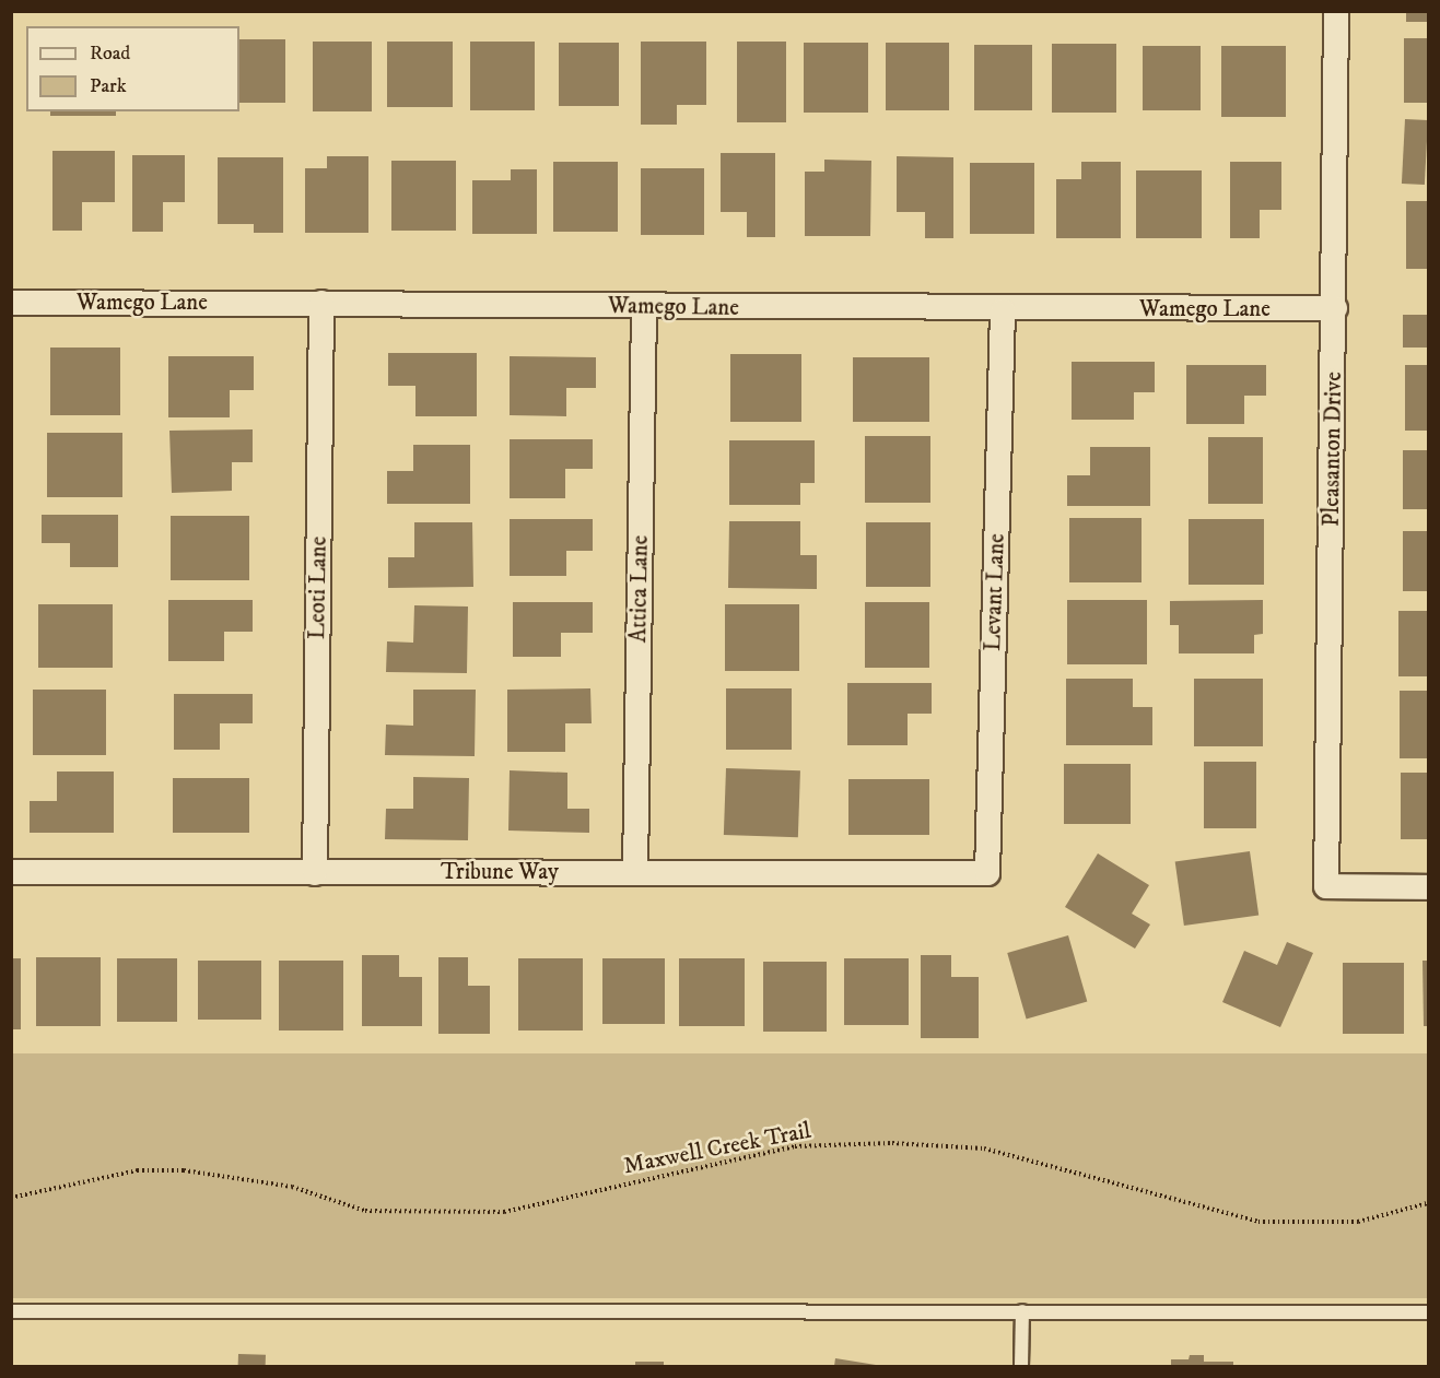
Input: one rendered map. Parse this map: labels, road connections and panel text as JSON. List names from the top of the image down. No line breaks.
{"streets":{"street":["Wamego Lane","Pleasanton Drive","Leoti Lane","Attica Lane","Levant Lane","Tribune Way"],"path":["Maxwell Creek Trail"]},"crossings":[["Wamego Lane","Pleasanton Drive"],["Wamego Lane","Leoti Lane"],["Wamego Lane","Attica Lane"],["Wamego Lane","Levant Lane"],["Leoti Lane","Tribune Way"],["Attica Lane","Tribune Way"],["Levant Lane","Tribune Way"]],"legend":["Road","Park"]}
